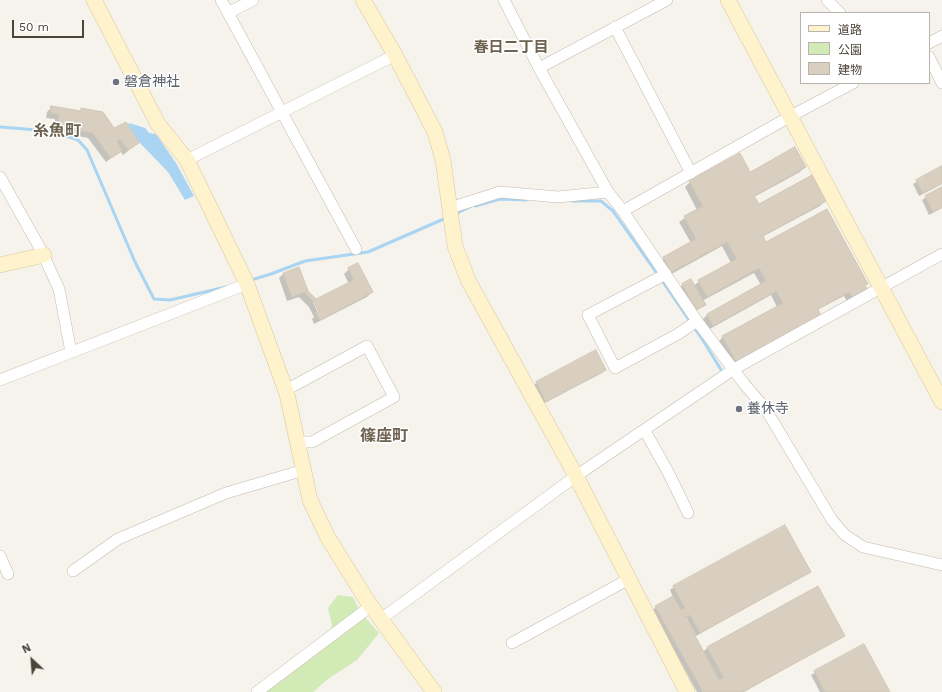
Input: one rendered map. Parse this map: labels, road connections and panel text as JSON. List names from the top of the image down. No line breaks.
{"districts":["春日二丁目","糸魚町","篠座町"],"places":["磐倉神社","養休寺"],"legend":["道路","公園","建物"],"scale_bar":"50 m","north":"top left"}
